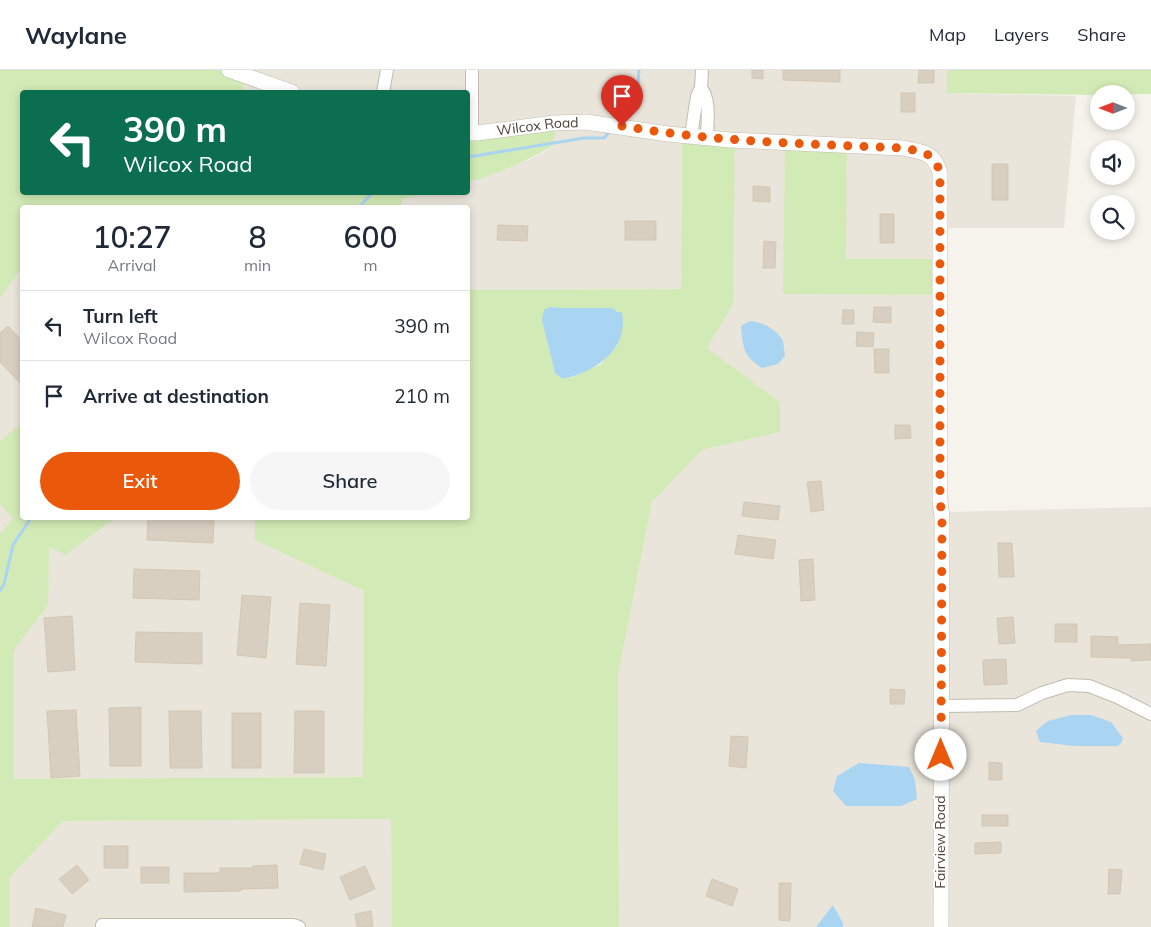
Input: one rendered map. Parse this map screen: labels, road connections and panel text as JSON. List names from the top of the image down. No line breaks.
{"streets":{"street":["Wilcox Road","Fairview Road"]},"crossings":[["Wilcox Road","Fairview Road"]],"north":"left","page":{"header":"Waylane","nav":["Map","Layers","Share"],"turn":["390 m","Wilcox Road"],"eta":["10:27","Arrival","8","min","600","m"],"list":[{"name":"Turn left","note":"Wilcox Road","value":"390 m"},{"name":"Arrive at destination","value":"210 m"}],"buttons":["Exit","Share"]}}
